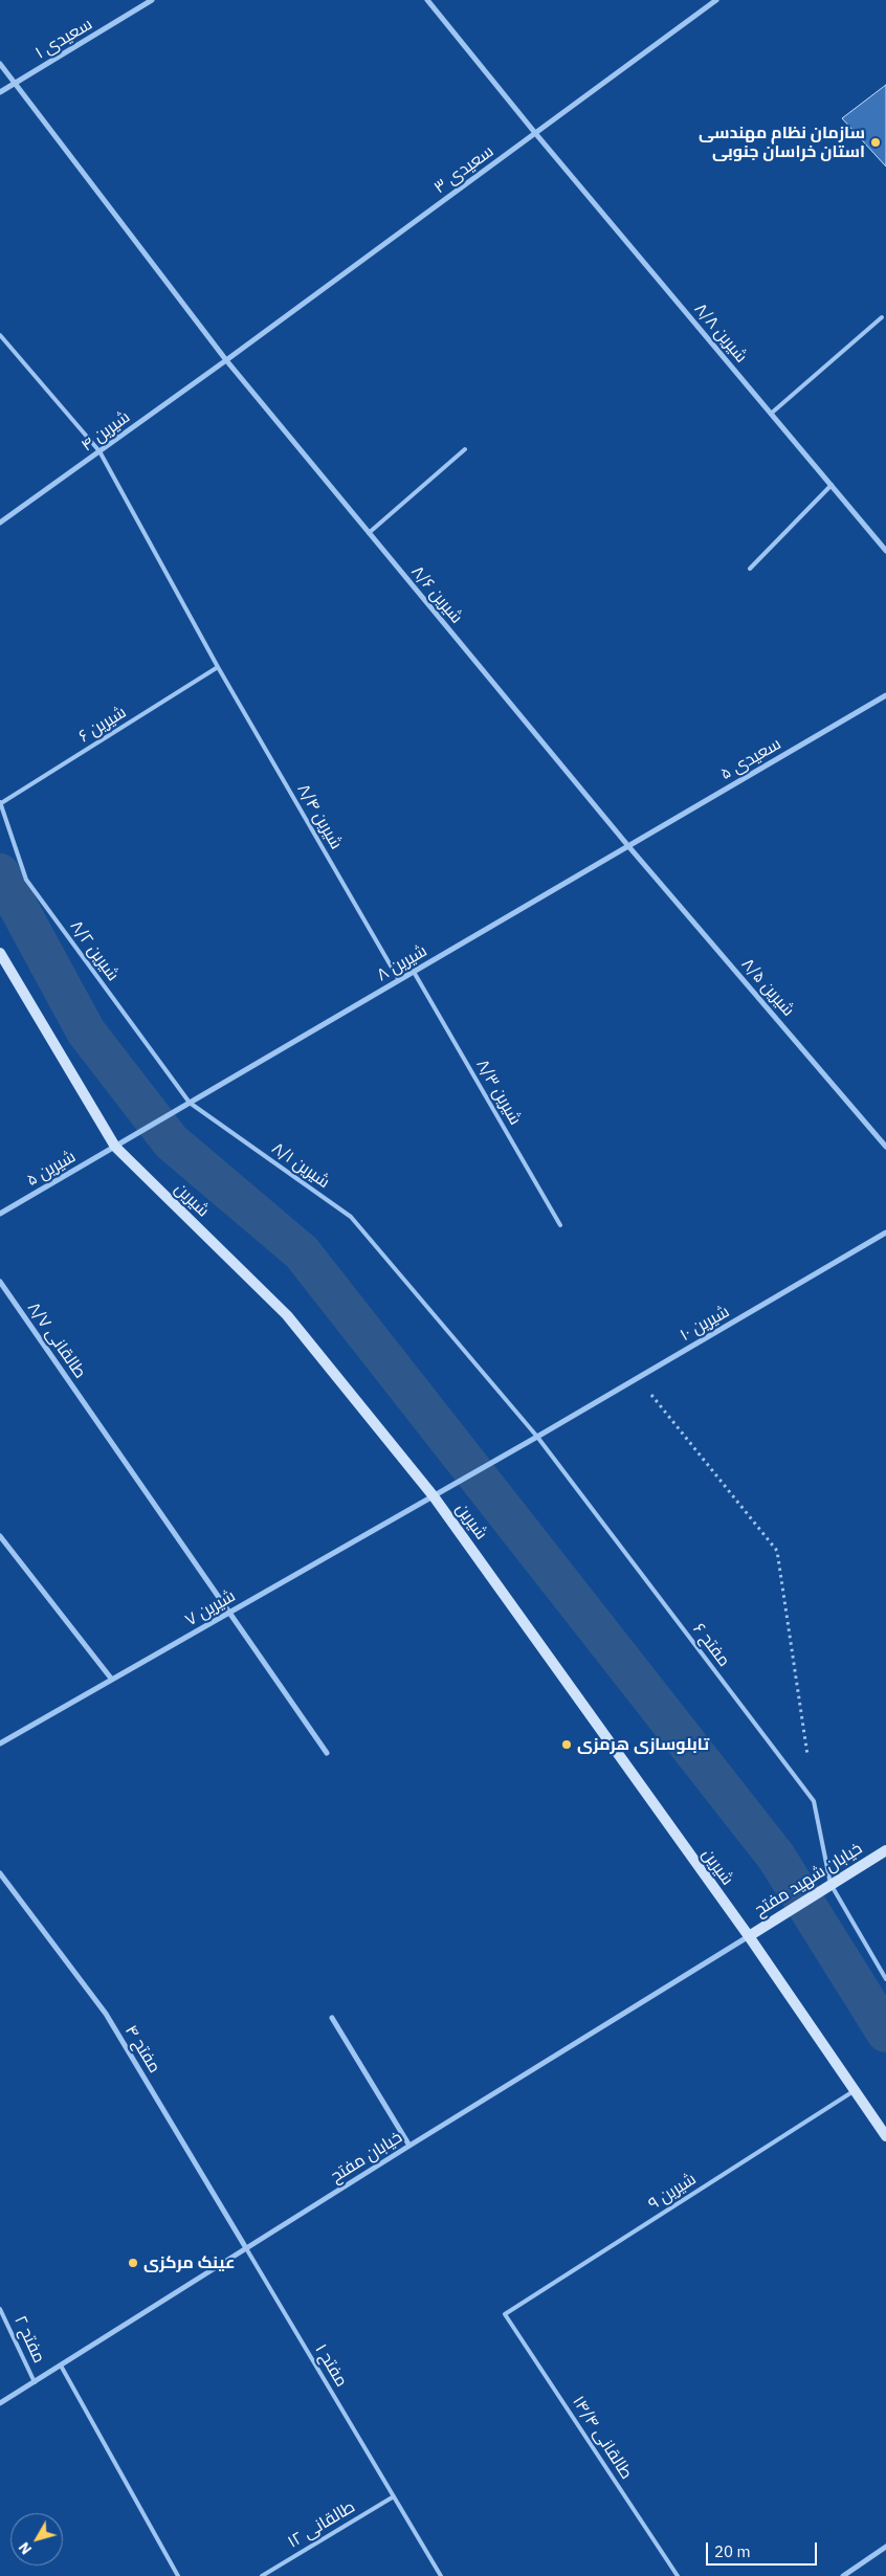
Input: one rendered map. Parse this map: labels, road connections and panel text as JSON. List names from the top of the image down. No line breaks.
{"streets":{"street":["سعیدی ۱","سعیدی ۳","شیرین ۸/۸","شیرین ۴","شیرین ۸/۶","سعیدی ۵","شیرین ۸","شیرین ۸/۵","شیرین ۵","شیرین","شیرین ۱۰","طالقانی ۸/۷","شیرین ۷","خیابان شهید مفتح","مفتح ۴","خیابان مفتح"],"lane":["شیرین ۶","شیرین ۸/۴","شیرین ۸/۲","شیرین ۸/۳","شیرین ۸/۱","مفتح ۶","شیرین ۹","مفتح ۲","مفتح ۱","طالقانی ۱۴/۴","طالقانی ۱۲"]},"crossings":[["سعیدی ۱","شیرین ۸/۶"],["سعیدی ۳","شیرین ۸/۸"],["سعیدی ۳","شیرین ۴"],["سعیدی ۳","شیرین ۸/۶"],["شیرین ۴","شیرین ۸/۶"],["شیرین ۴","شیرین ۸/۴"],["شیرین ۸/۶","سعیدی ۵"],["شیرین ۸/۶","شیرین ۸"],["شیرین ۸/۶","شیرین ۸/۵"],["شیرین ۶","شیرین ۸/۴"],["شیرین ۶","شیرین ۸/۲"],["سعیدی ۵","شیرین ۸"],["سعیدی ۵","شیرین ۸/۵"],["شیرین ۸/۴","شیرین ۸"],["شیرین ۸/۲","شیرین ۸"],["شیرین ۸/۲","شیرین ۸/۱"],["شیرین ۸","شیرین ۸/۵"],["شیرین ۸","شیرین ۸/۳"],["شیرین ۸","شیرین ۸/۱"],["شیرین ۸","شیرین ۵"],["شیرین ۸","شیرین"],["شیرین ۸/۱","شیرین ۱۰"],["شیرین ۸/۱","شیرین ۷"],["شیرین ۸/۱","مفتح ۶"],["شیرین ۵","شیرین"],["شیرین","شیرین ۷"],["شیرین","خیابان شهید مفتح"],["شیرین","خیابان مفتح"],["شیرین","شیرین ۹"],["شیرین ۱۰","شیرین ۷"],["شیرین ۱۰","مفتح ۶"],["طالقانی ۸/۷","شیرین ۷"],["شیرین ۷","مفتح ۶"],["مفتح ۶","خیابان شهید مفتح"],["خیابان شهید مفتح","خیابان مفتح"],["مفتح ۴","خیابان مفتح"],["مفتح ۴","مفتح ۱"],["خیابان مفتح","مفتح ۲"],["خیابان مفتح","مفتح ۱"],["شیرین ۹","طالقانی ۱۴/۴"],["مفتح ۱","طالقانی ۱۲"]],"places":["سازمان نظام مهندسی استان خراسان جنوبی","تابلوسازی هرمزی","عینک مرکزی"],"scale_bar":"20 m","north":"bottom left"}
